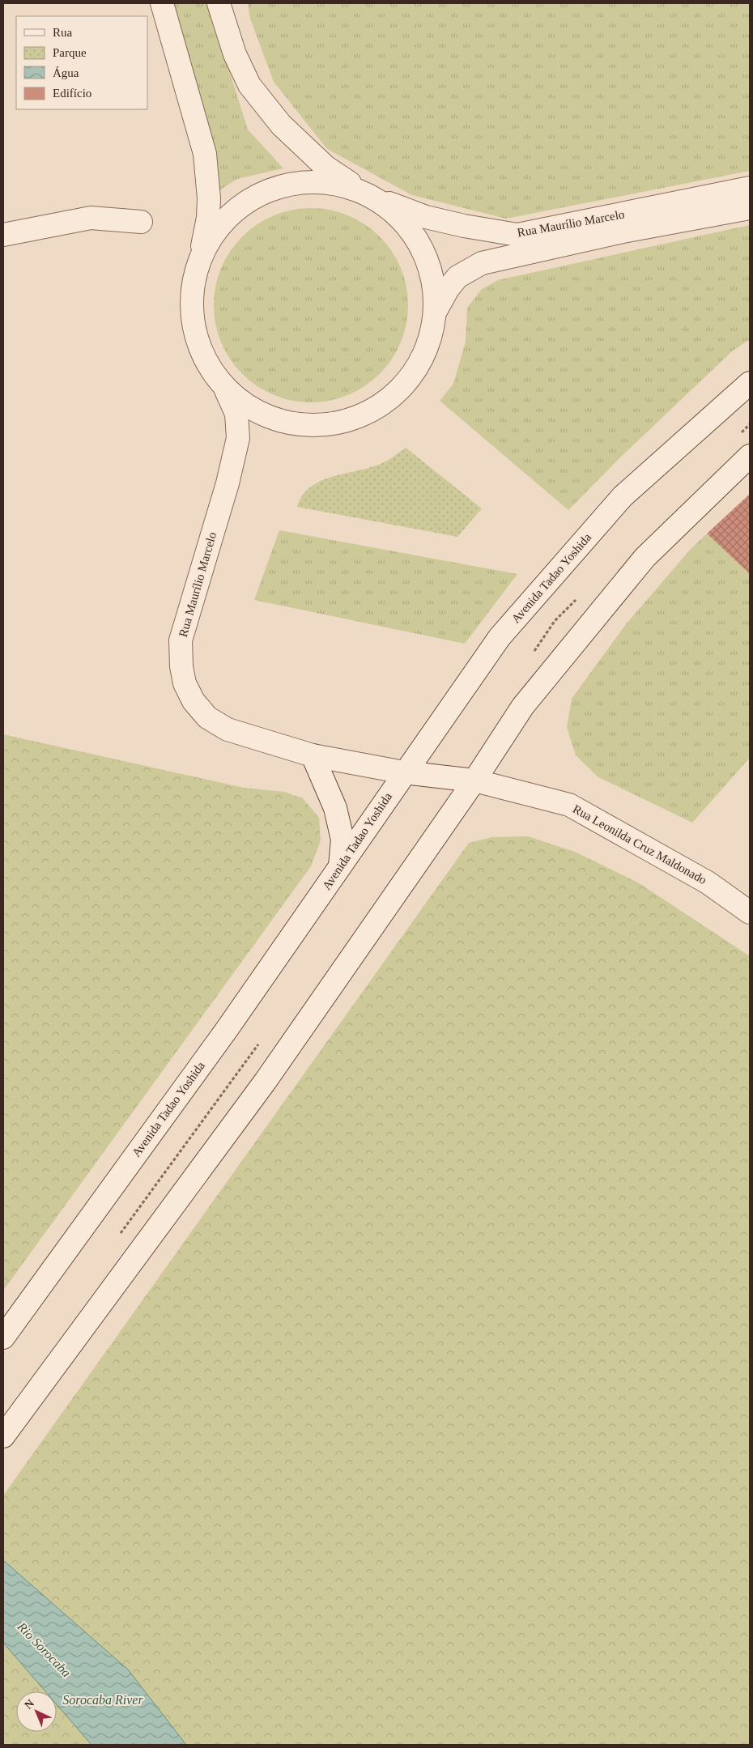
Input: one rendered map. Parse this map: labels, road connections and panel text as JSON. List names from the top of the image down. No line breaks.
{"streets":{"street":["Rua Maurílio Marcelo","Avenida Tadao Yoshida","Rua Leonilda Cruz Maldonado"]},"crossings":[["Rua Maurílio Marcelo","Avenida Tadao Yoshida"],["Rua Maurílio Marcelo","Rua Leonilda Cruz Maldonado"],["Avenida Tadao Yoshida","Rua Leonilda Cruz Maldonado"]],"water":["Rio Sorocaba","Sorocaba River"],"legend":["Rua","Parque","Água","Edifício"],"north":"top left"}
